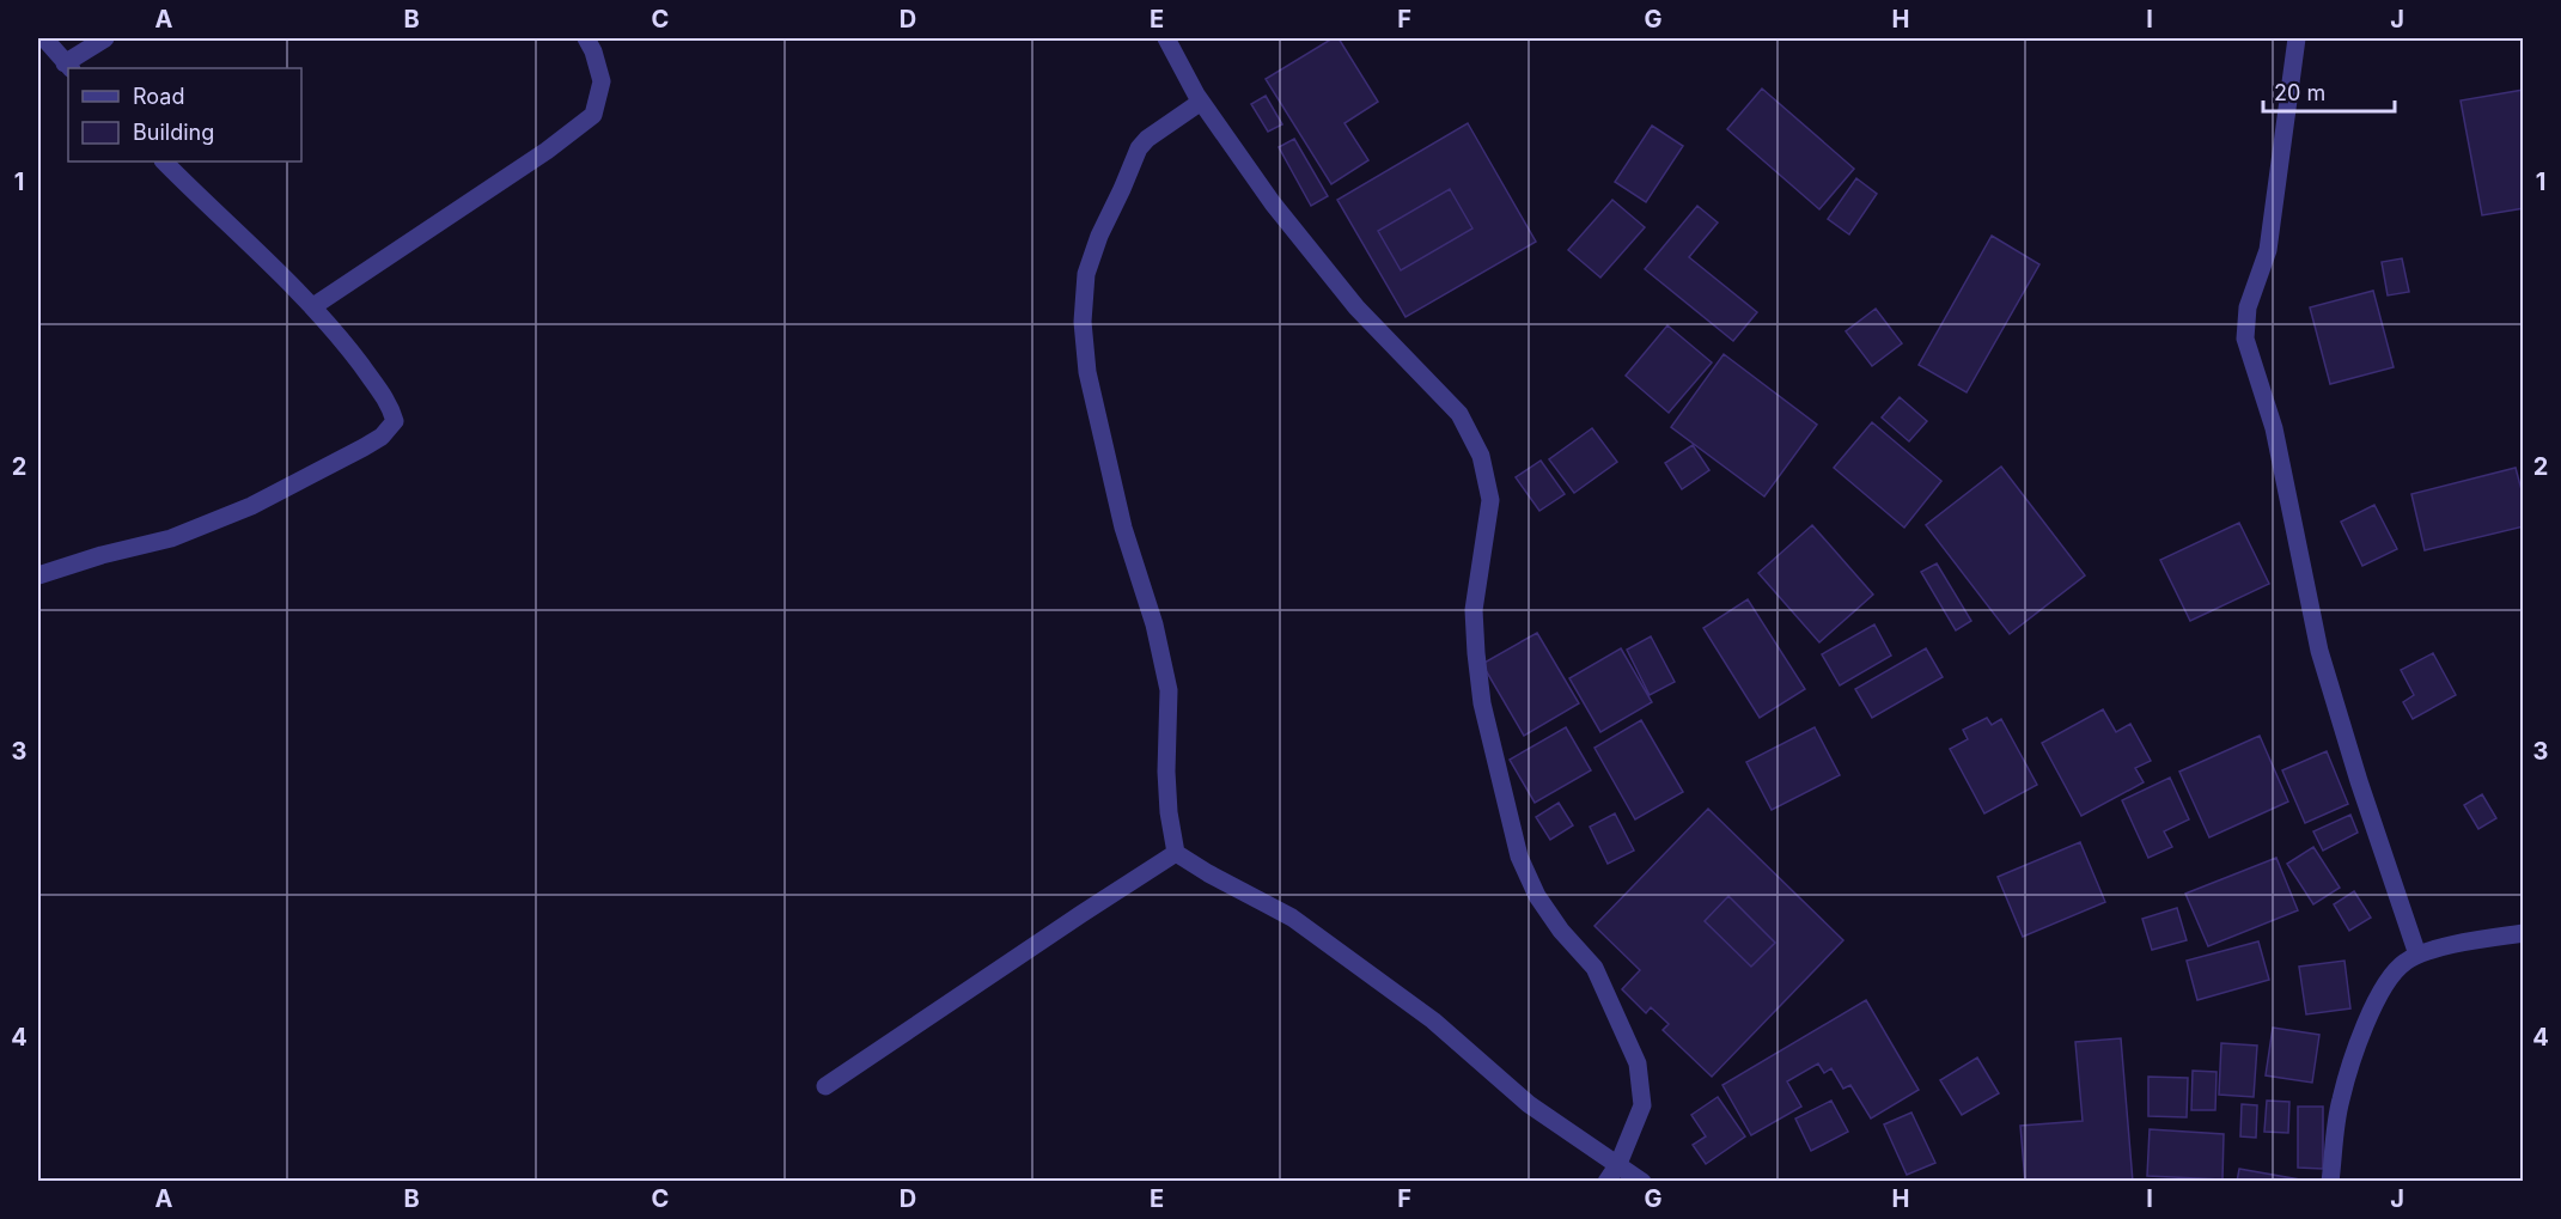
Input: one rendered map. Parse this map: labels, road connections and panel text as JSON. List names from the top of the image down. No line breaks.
{"legend":["Road","Building"],"scale_bar":"20 m","grid":{"columns":["A","B","C","D","E","F","G","H","I","J"],"rows":["1","2","3","4"]}}
